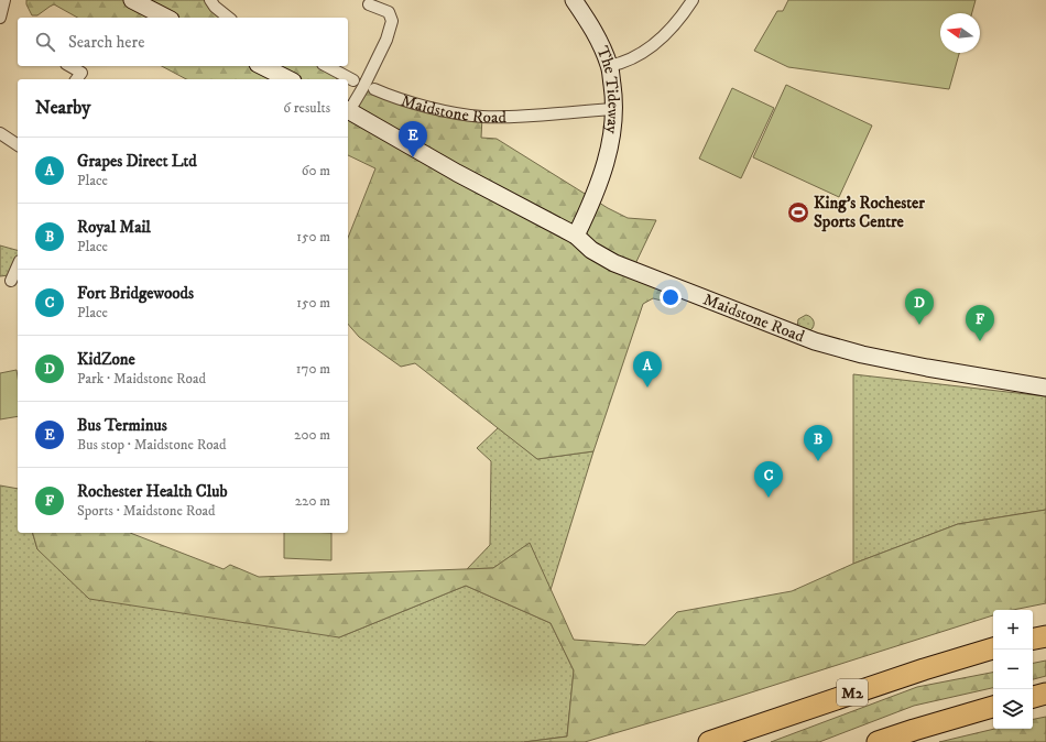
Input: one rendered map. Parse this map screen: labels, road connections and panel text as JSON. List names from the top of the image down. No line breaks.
{"streets":{"highway":["M2"],"main road":["The Tideway","Maidstone Road"]},"crossings":[["The Tideway","Maidstone Road"]],"places":{"sports":["King's Rochester Sports Centre"]},"north":"left","page":{"search":"Search here","heading":["Nearby","6 results"],"pins":["E","D","F","A","B","C"],"list":[{"mark":"A","name":"Grapes Direct Ltd","note":"Place","value":"60 m"},{"mark":"B","name":"Royal Mail","note":"Place","value":"150 m"},{"mark":"C","name":"Fort Bridgewoods","note":"Place","value":"150 m"},{"mark":"D","name":"KidZone","note":"Park · Maidstone Road","value":"170 m"},{"mark":"E","name":"Bus Terminus","note":"Bus stop · Maidstone Road","value":"200 m"},{"mark":"F","name":"Rochester Health Club","note":"Sports · Maidstone Road","value":"220 m"}],"map_buttons":["+","−"]}}
